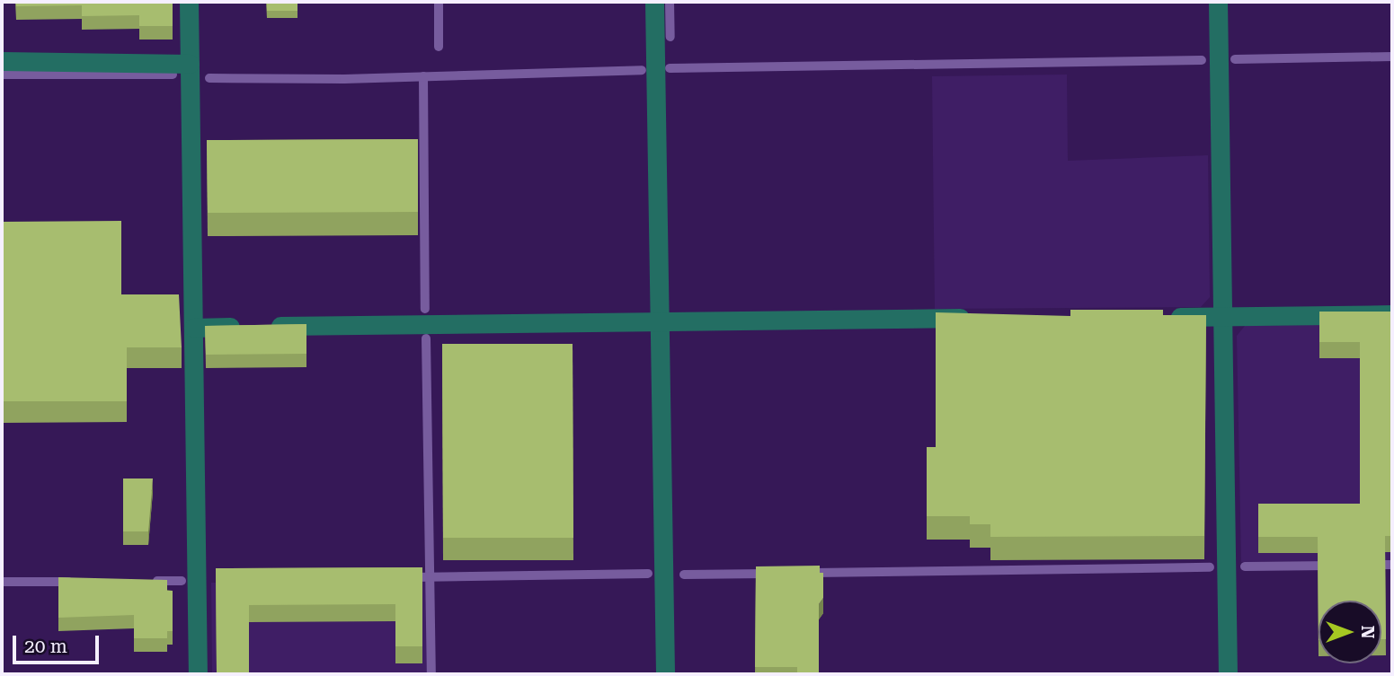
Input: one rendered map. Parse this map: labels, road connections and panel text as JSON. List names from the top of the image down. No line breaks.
{"scale_bar":"20 m","north":"right"}
